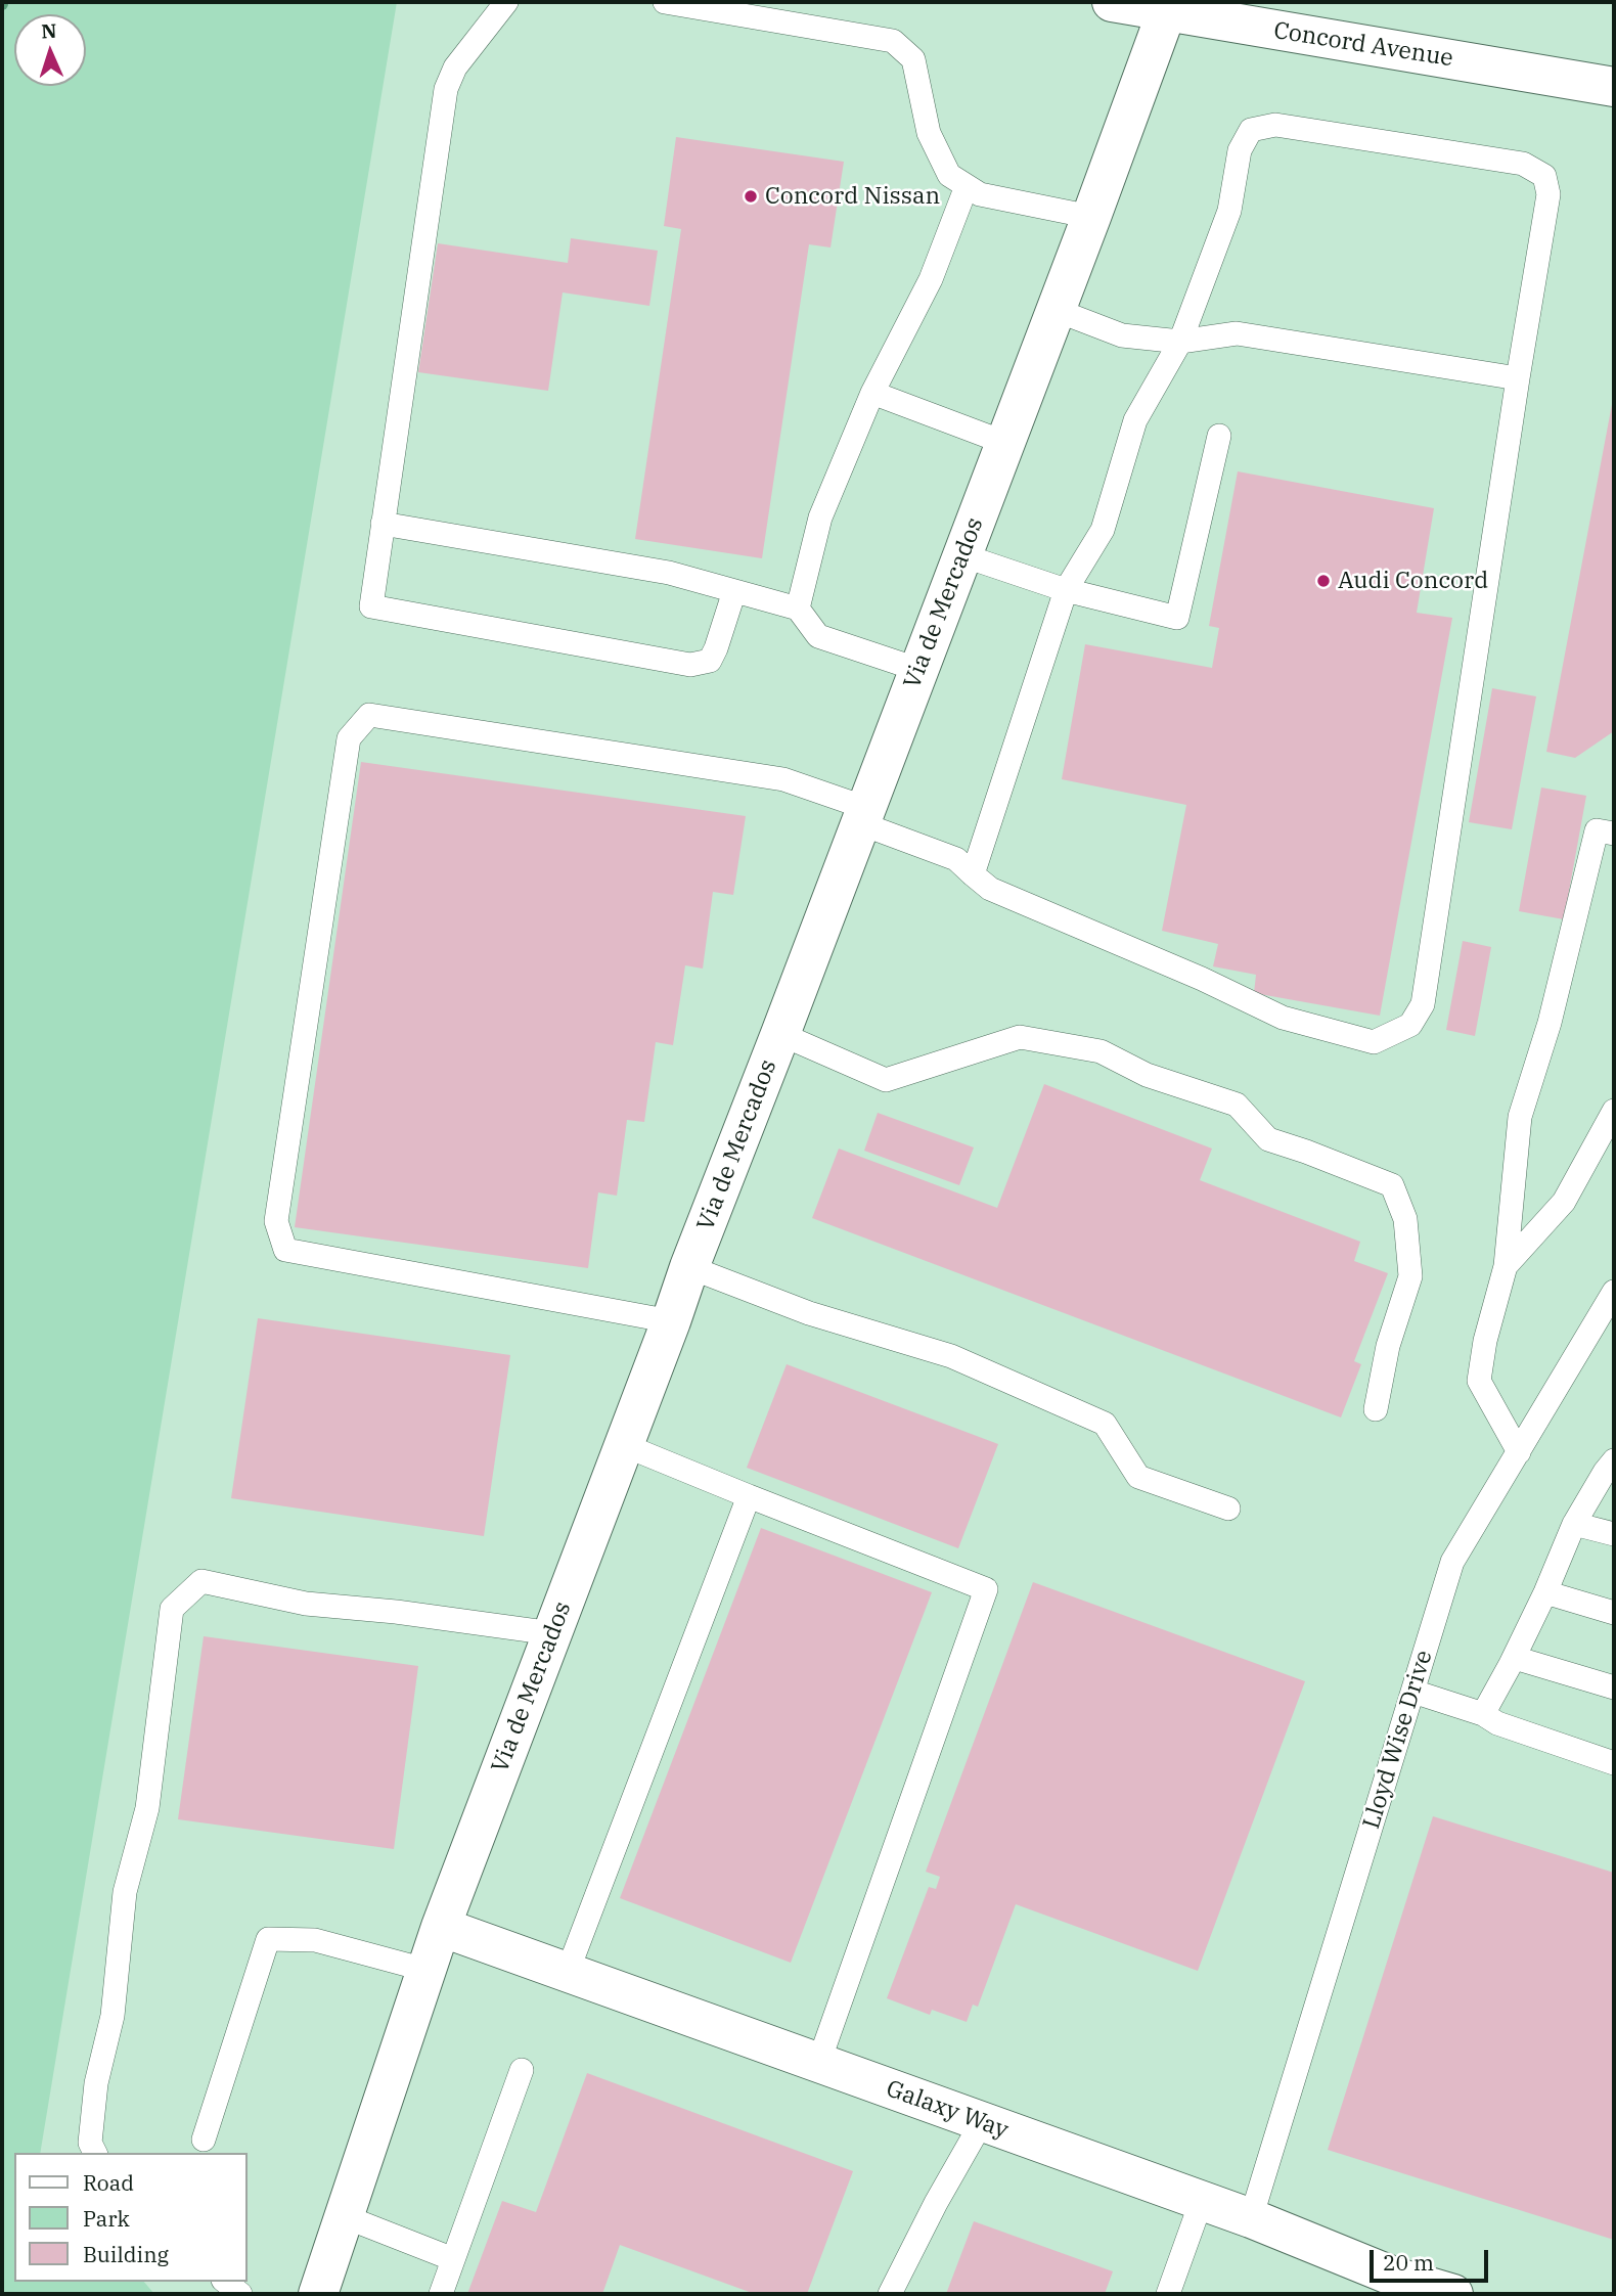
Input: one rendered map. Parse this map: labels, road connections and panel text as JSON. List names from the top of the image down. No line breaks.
{"streets":{"street":["Concord Avenue","Via de Mercados","Galaxy Way"],"lane":["Lloyd Wise Drive"]},"crossings":[["Concord Avenue","Via de Mercados"],["Via de Mercados","Galaxy Way"],["Lloyd Wise Drive","Galaxy Way"]],"places":["Concord Nissan","Audi Concord"],"legend":["Road","Park","Building"],"scale_bar":"20 m","north":"top"}
